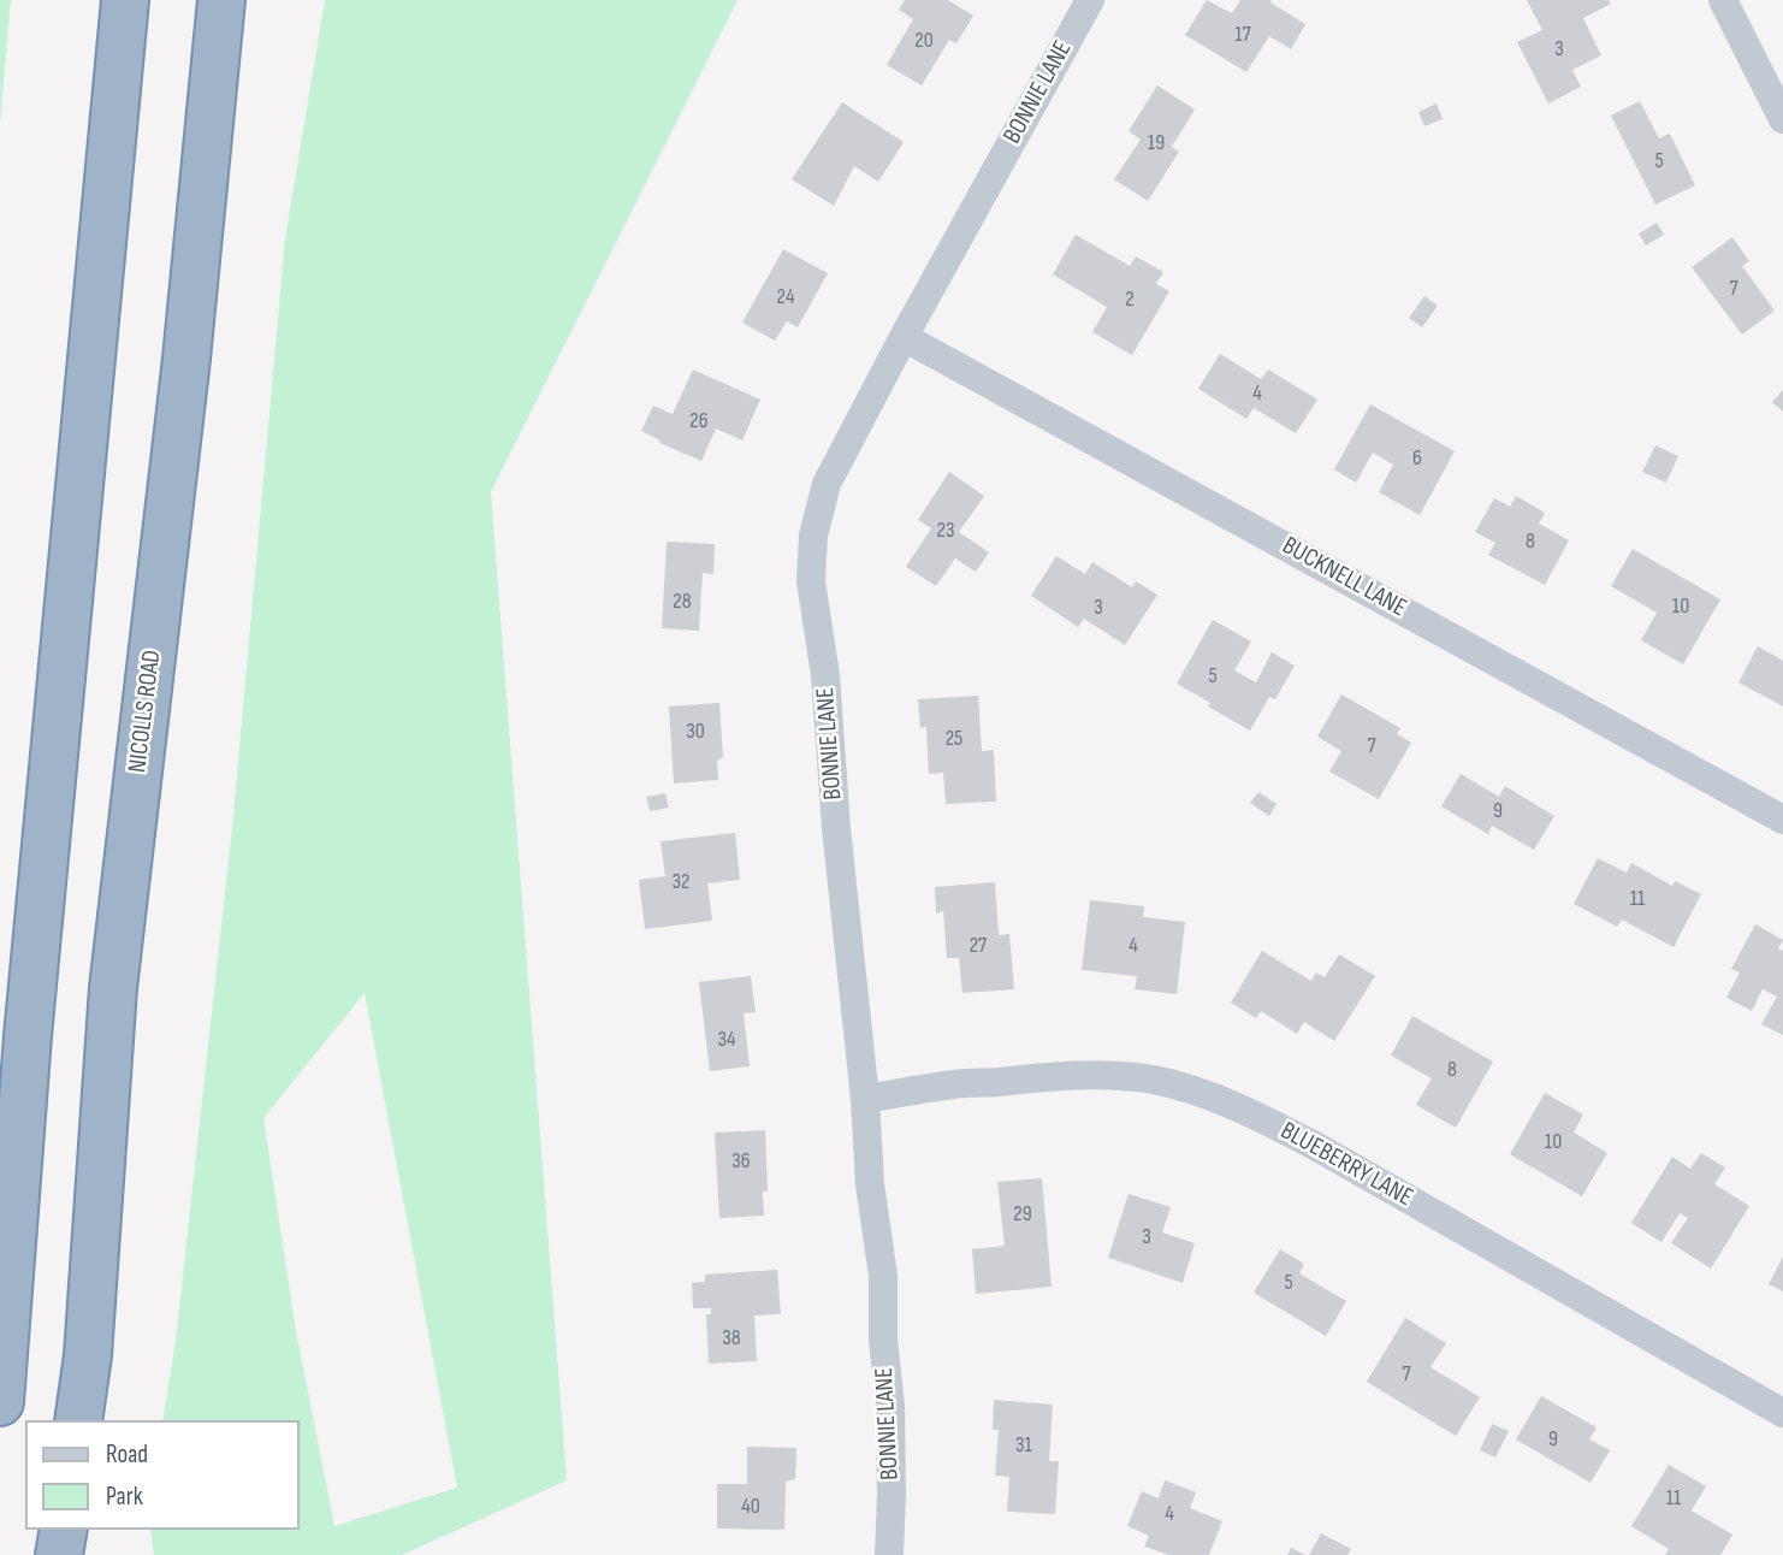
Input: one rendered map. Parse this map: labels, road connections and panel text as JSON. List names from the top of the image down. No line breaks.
{"streets":{"highway":["NICOLLS ROAD"],"street":["BONNIE LANE","BUCKNELL LANE","BLUEBERRY LANE"]},"crossings":[["BONNIE LANE","BUCKNELL LANE"],["BONNIE LANE","BLUEBERRY LANE"]],"house_numbers":["17","20","3","19","5","7","24","2","4","26","6","23","8","28","10","3","5","30","25","7","9","32","11","27","4","34","8","10","36","29","3","5","38","7","9","31","11","40","4"],"legend":["Road","Park"]}
